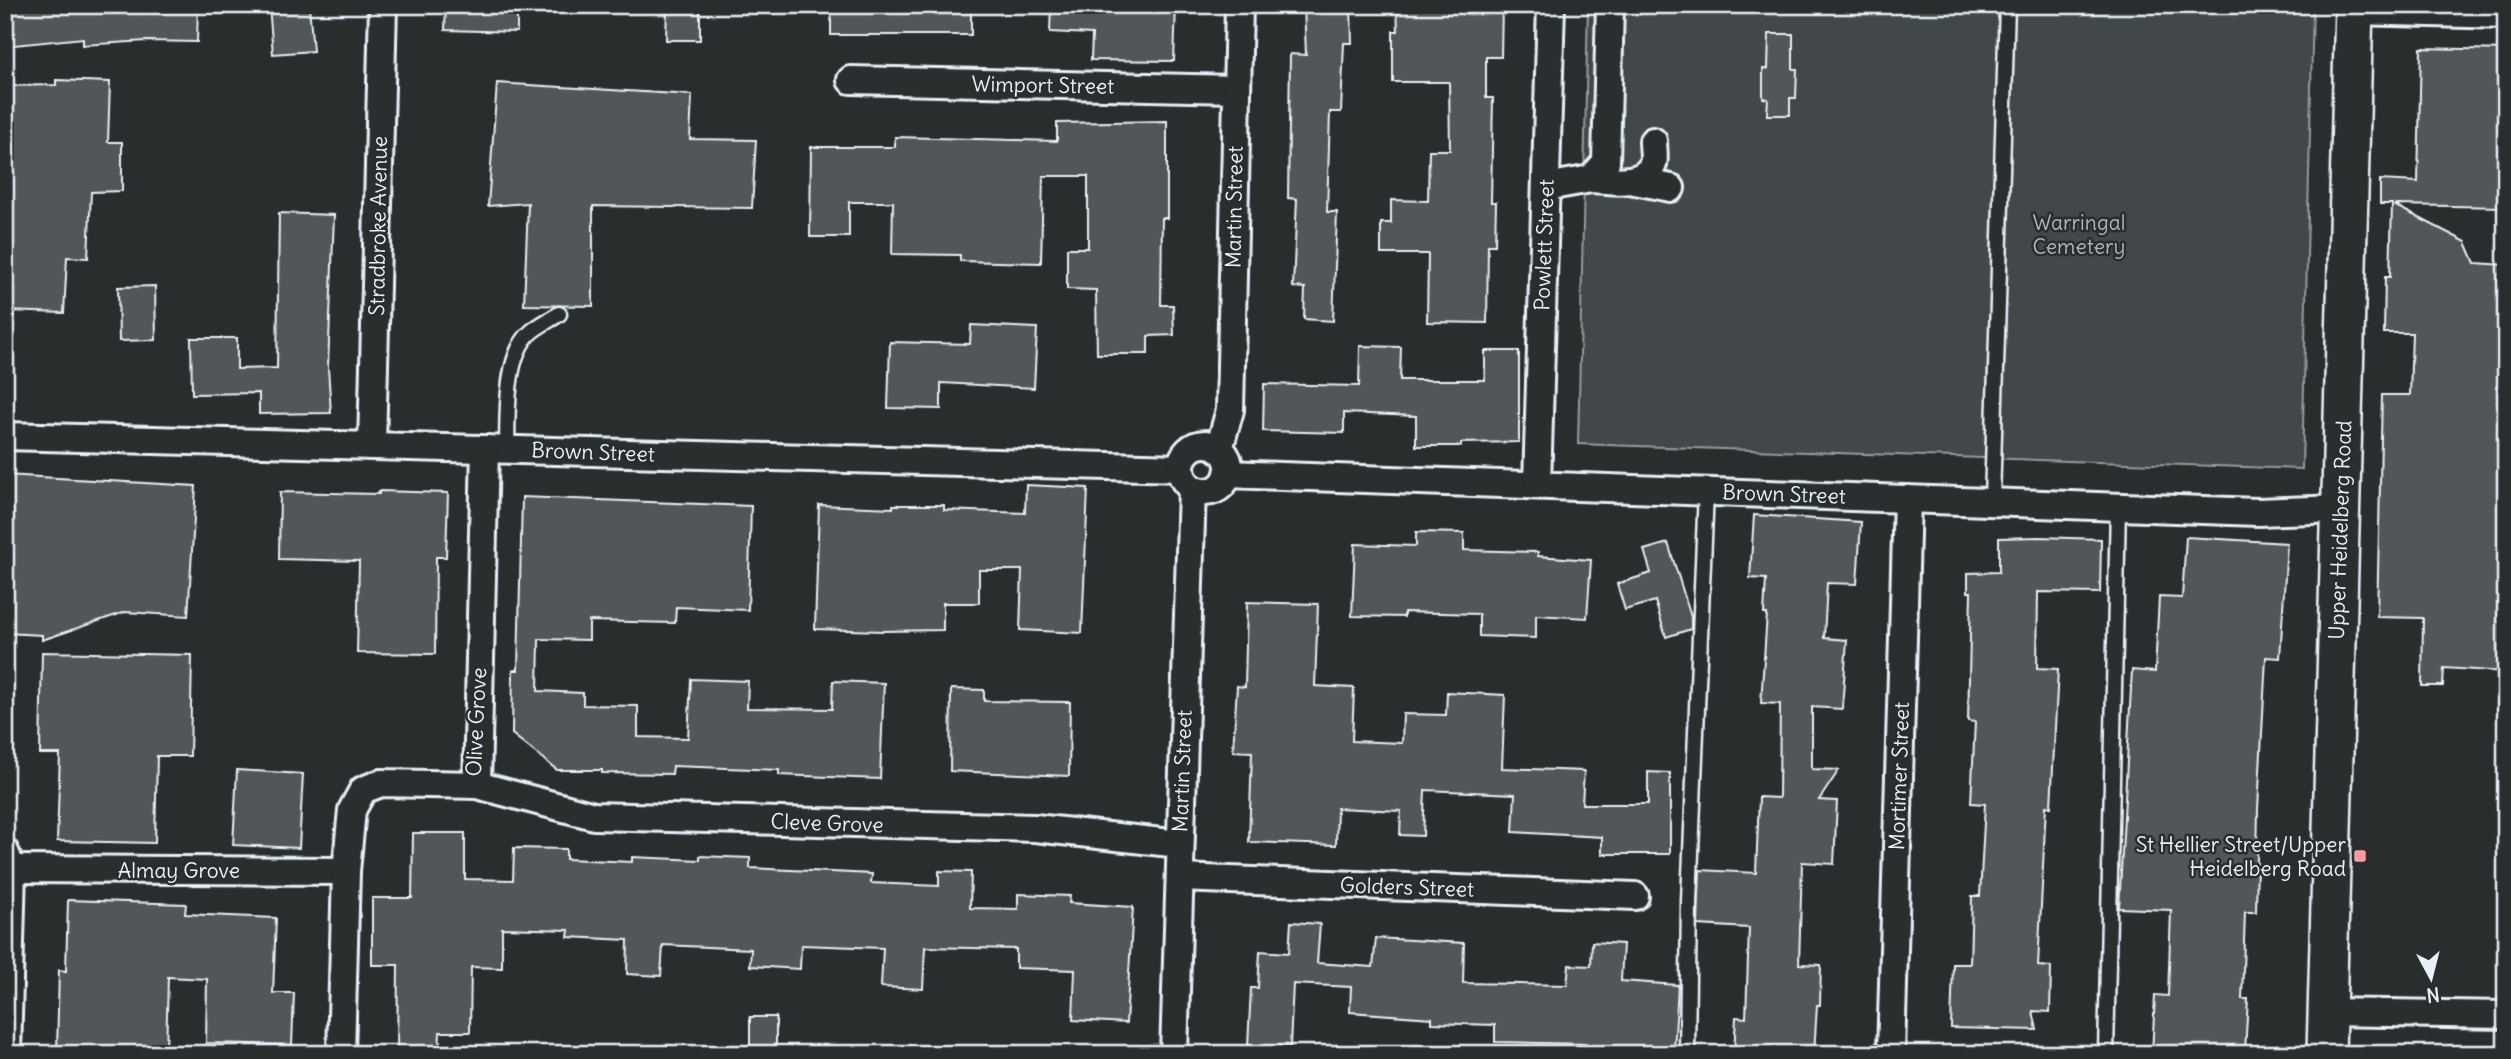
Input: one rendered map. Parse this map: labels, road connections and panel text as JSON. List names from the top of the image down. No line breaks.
{"streets":{"main road":["Upper Heidelberg Road"],"street":["Wimport Street","Martin Street","Stradbroke Avenue","Powlett Street","Brown Street","Olive Grove","Mortimer Street","Cleve Grove","Almay Grove","Golders Street"]},"crossings":[["Wimport Street","Martin Street"],["Martin Street","Brown Street"],["Martin Street","Cleve Grove"],["Martin Street","Golders Street"],["Stradbroke Avenue","Brown Street"],["Powlett Street","Brown Street"],["Brown Street","Upper Heidelberg Road"],["Brown Street","Olive Grove"],["Brown Street","Mortimer Street"],["Olive Grove","Cleve Grove"],["Olive Grove","Almay Grove"]],"parks":["Warringal Cemetery"],"places":{"transit":["St Hellier Street/Upper Heidelberg Road"]},"north":"bottom"}
